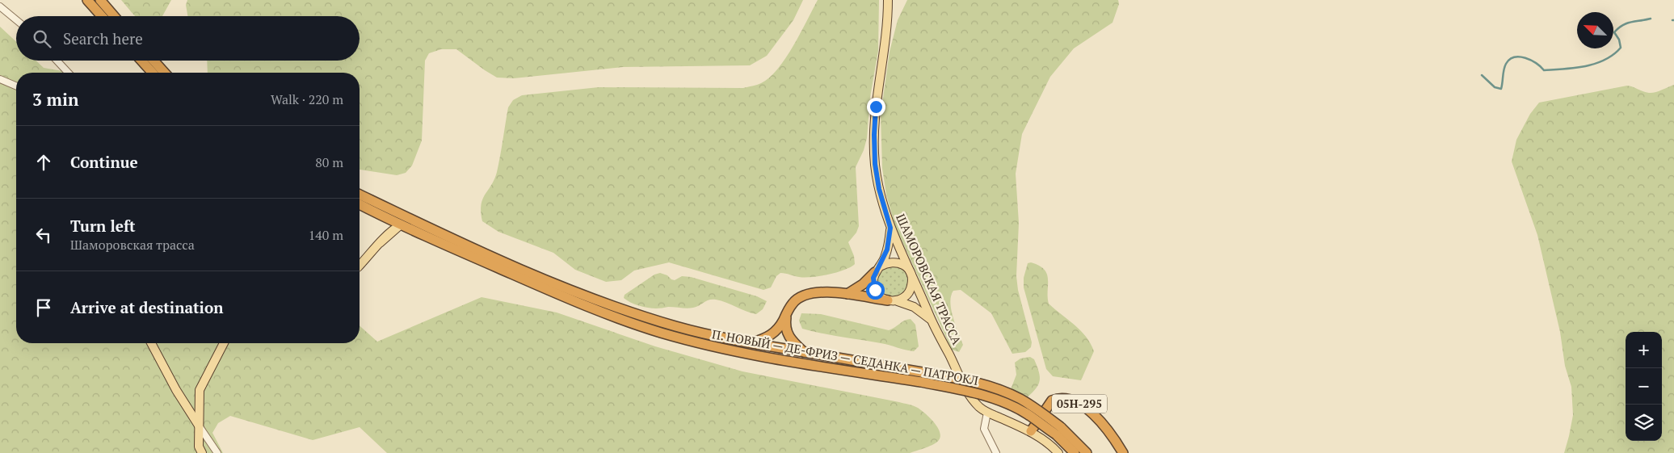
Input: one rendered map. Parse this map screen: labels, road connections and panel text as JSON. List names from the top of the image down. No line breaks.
{"streets":{"highway":["П. НОВЫЙ — ДЕ-ФРИЗ — СЕДАНКА — ПАТРОКЛ","05Н-295"],"main road":["ШАМОРОВСКАЯ ТРАССА"]},"north":"top left","page":{"search":"Search here","heading":["3 min","Walk · 220 m"],"list":[["Continue","80 m"],["Turn left","Шаморовская трасса","140 m"],"Arrive at destination"],"map_buttons":["+","−"]}}
